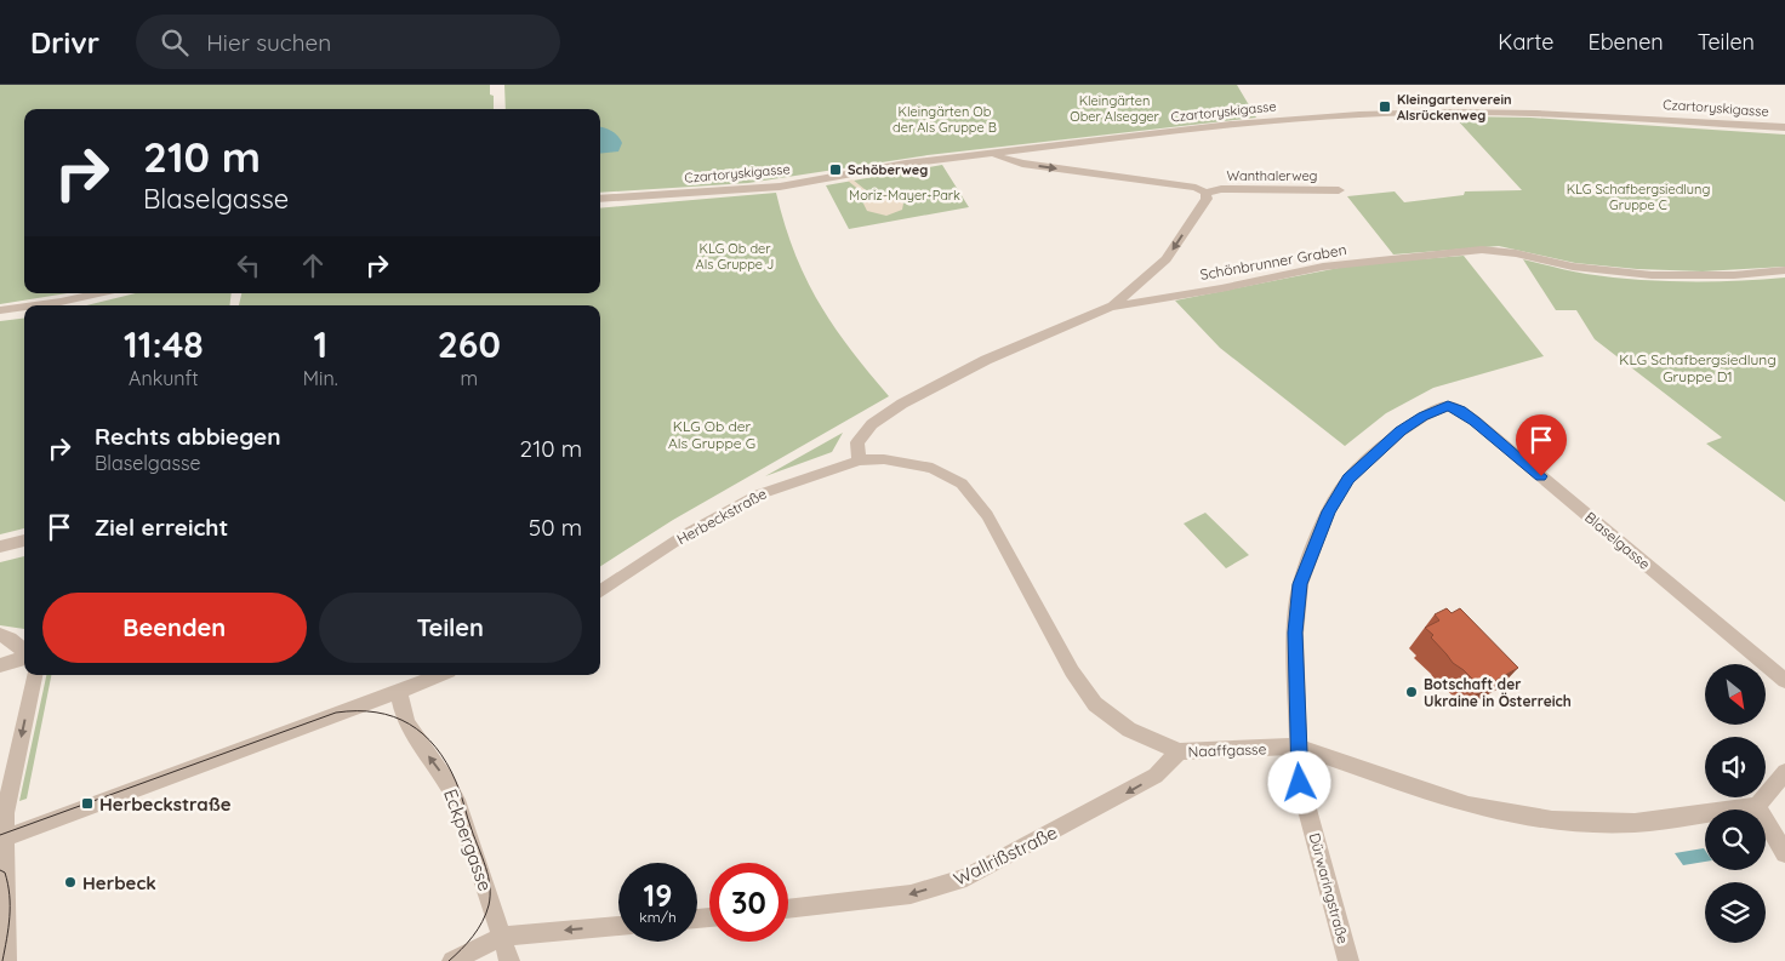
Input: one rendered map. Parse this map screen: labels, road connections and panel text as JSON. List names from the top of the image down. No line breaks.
{"streets":{"street":["Czartoryskigasse","Wanthalerweg","Schönbrunner Graben","Herbeckstraße","Blaselgasse","Naaffgasse","Eckpergasse","Wallrißstraße","Dürwaringstraße"]},"crossings":[["Schönbrunner Graben","Herbeckstraße"],["Schönbrunner Graben","Naaffgasse"],["Herbeckstraße","Naaffgasse"],["Blaselgasse","Dürwaringstraße"],["Naaffgasse","Wallrißstraße"],["Naaffgasse","Dürwaringstraße"]],"one_way":["Eckpergasse","Wallrißstraße"],"parks":["Kleingärten Ober Alsegger","Kleingärten Ob der Als Gruppe B","KLG Schafbergsiedlung Gruppe C","Moriz-Mayer-Park","KLG Ob der Als Gruppe J","KLG Schafbergsiedlung Gruppe D1","KLG Ob der Als Gruppe G"],"places":{"transit":["Kleingartenverein Alsrückenweg","Schöberweg","Herbeckstraße"],"other":["Botschaft der Ukraine in Österreich","Herbeck"]},"north":"bottom right","page":{"header":"Drivr","search":"Hier suchen","nav":["Karte","Ebenen","Teilen"],"turn":["210 m","Blaselgasse"],"eta":["11:48","Ankunft","1","Min.","260","m"],"list":[{"name":"Rechts abbiegen","note":"Blaselgasse","value":"210 m"},{"name":"Ziel erreicht","value":"50 m"}],"buttons":["Beenden","Teilen"],"speed":"19 km/h","limit":"30"}}
